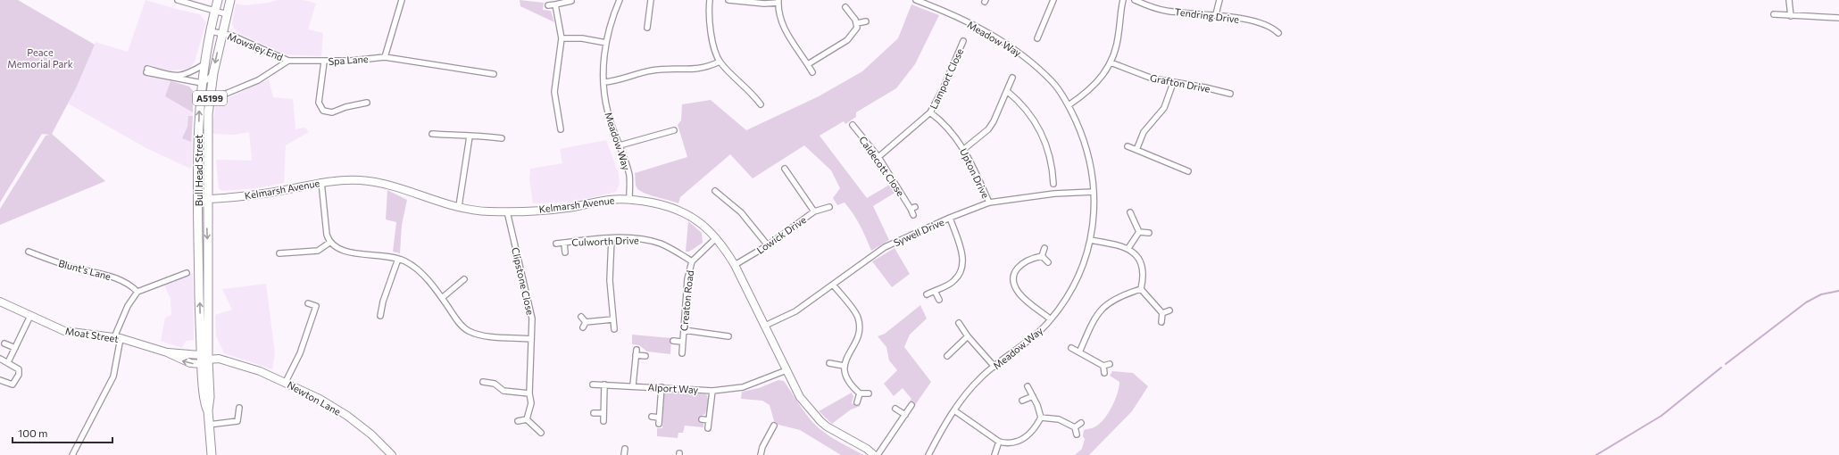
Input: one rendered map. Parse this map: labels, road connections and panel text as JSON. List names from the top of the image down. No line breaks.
{"streets":{"main road":["A5199","Bull Head Street"],"street":["Tendring Drive","Meadow Way","Mowsley End","Spa Lane","Lamport Close","Grafton Drive","Caldecott Close","Upton Drive","Kelmarsh Avenue","Sywell Drive","Lowick Drive","Culworth Drive","Blunt's Lane","Clipstone Close","Creaton Road","Moat Street","Alport Way","Newton Lane"]},"crossings":[["Meadow Way","Kelmarsh Avenue"],["Meadow Way","Sywell Drive"],["Mowsley End","Spa Lane"],["Mowsley End","Bull Head Street"],["Lamport Close","Caldecott Close"],["Lamport Close","Upton Drive"],["Bull Head Street","Kelmarsh Avenue"],["Bull Head Street","Moat Street"],["Bull Head Street","Newton Lane"],["Upton Drive","Sywell Drive"],["Kelmarsh Avenue","Sywell Drive"],["Kelmarsh Avenue","Lowick Drive"],["Kelmarsh Avenue","Clipstone Close"],["Kelmarsh Avenue","Creaton Road"],["Kelmarsh Avenue","Alport Way"],["Culworth Drive","Creaton Road"],["Moat Street","Newton Lane"]],"parks":["Peace Memorial Park"],"scale_bar":"100 m"}
